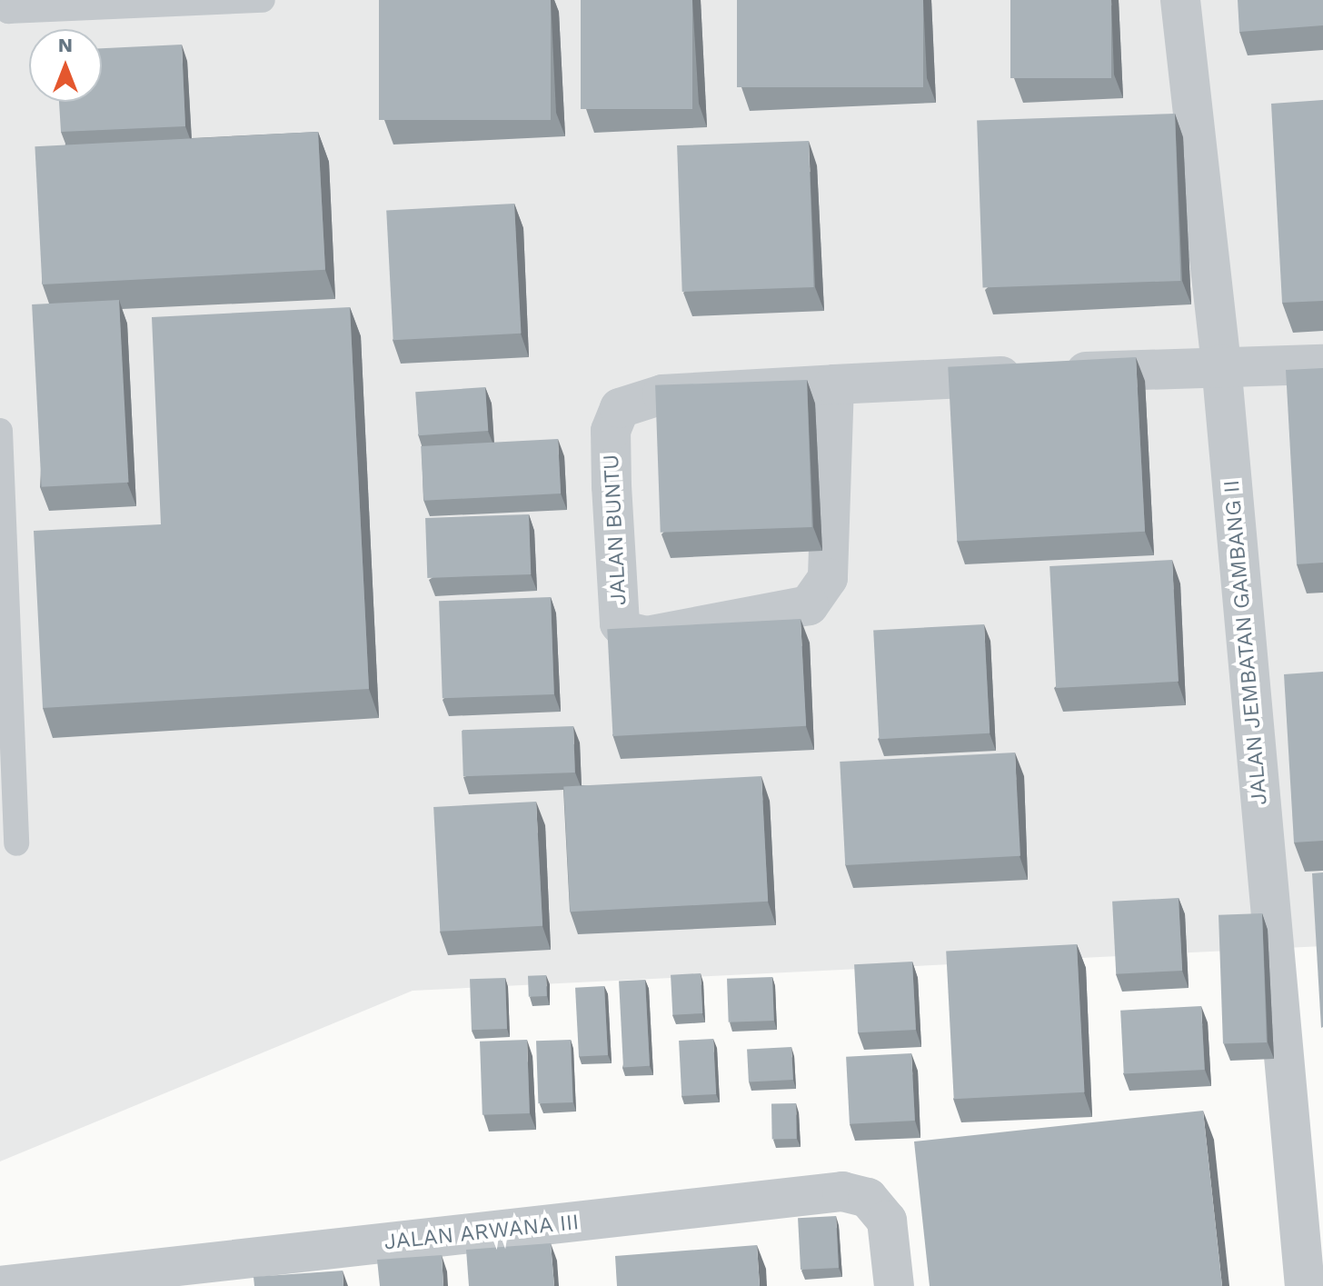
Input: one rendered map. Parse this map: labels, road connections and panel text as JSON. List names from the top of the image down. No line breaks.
{"streets":{"street":["JALAN BUNTU","JALAN JEMBATAN GAMBANG II","JALAN ARWANA III"]},"crossings":[["JALAN BUNTU","JALAN JEMBATAN GAMBANG II"]],"north":"top"}
